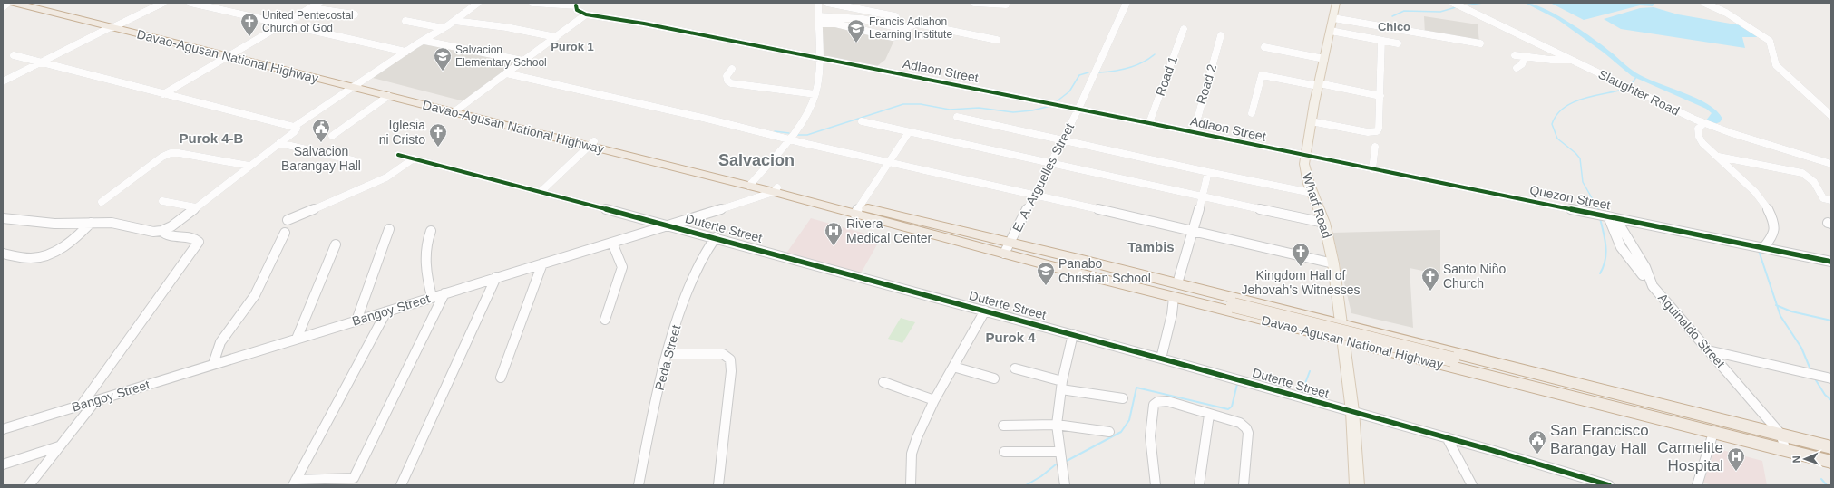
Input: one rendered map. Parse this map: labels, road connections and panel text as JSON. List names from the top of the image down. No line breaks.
{"streets":{"highway":["Davao-Agusan National Highway"],"main road":["Wharf Road"],"street":["Adlaon Street","Road 1","Road 2","Slaughter Road","E. A. Arguelles Street","Quezon Street","Duterte Street","Bangoy Street","Aguinaldo Street","Peda Street"]},"crossings":[["Davao-Agusan National Highway","E. A. Arguelles Street"],["Davao-Agusan National Highway","Wharf Road"],["Davao-Agusan National Highway","Bangoy Street"],["Davao-Agusan National Highway","Aguinaldo Street"],["Adlaon Street","Road 1"],["Adlaon Street","Road 2"],["Adlaon Street","E. A. Arguelles Street"],["Adlaon Street","Quezon Street"],["Adlaon Street","Wharf Road"],["Quezon Street","Wharf Road"],["Quezon Street","Aguinaldo Street"],["Wharf Road","Duterte Street"],["Duterte Street","Bangoy Street"],["Duterte Street","Peda Street"]],"districts":["Chico","Purok 1","Purok 4-B","Salvacion","Tambis","Purok 4"],"places":{"church":["United Pentecostal Church of God","Iglesia ni Cristo","Kingdom Hall of Jehovah's Witnesses","Santo Niño Church"],"school or university":["Francis Adlahon Learning Institute","Salvacion Elementary School","Panabo Christian School"],"public building":["Salvacion Barangay Hall","San Francisco Barangay Hall"],"hospital":["Rivera Medical Center","Carmelite Hospital"]},"north":"left"}
